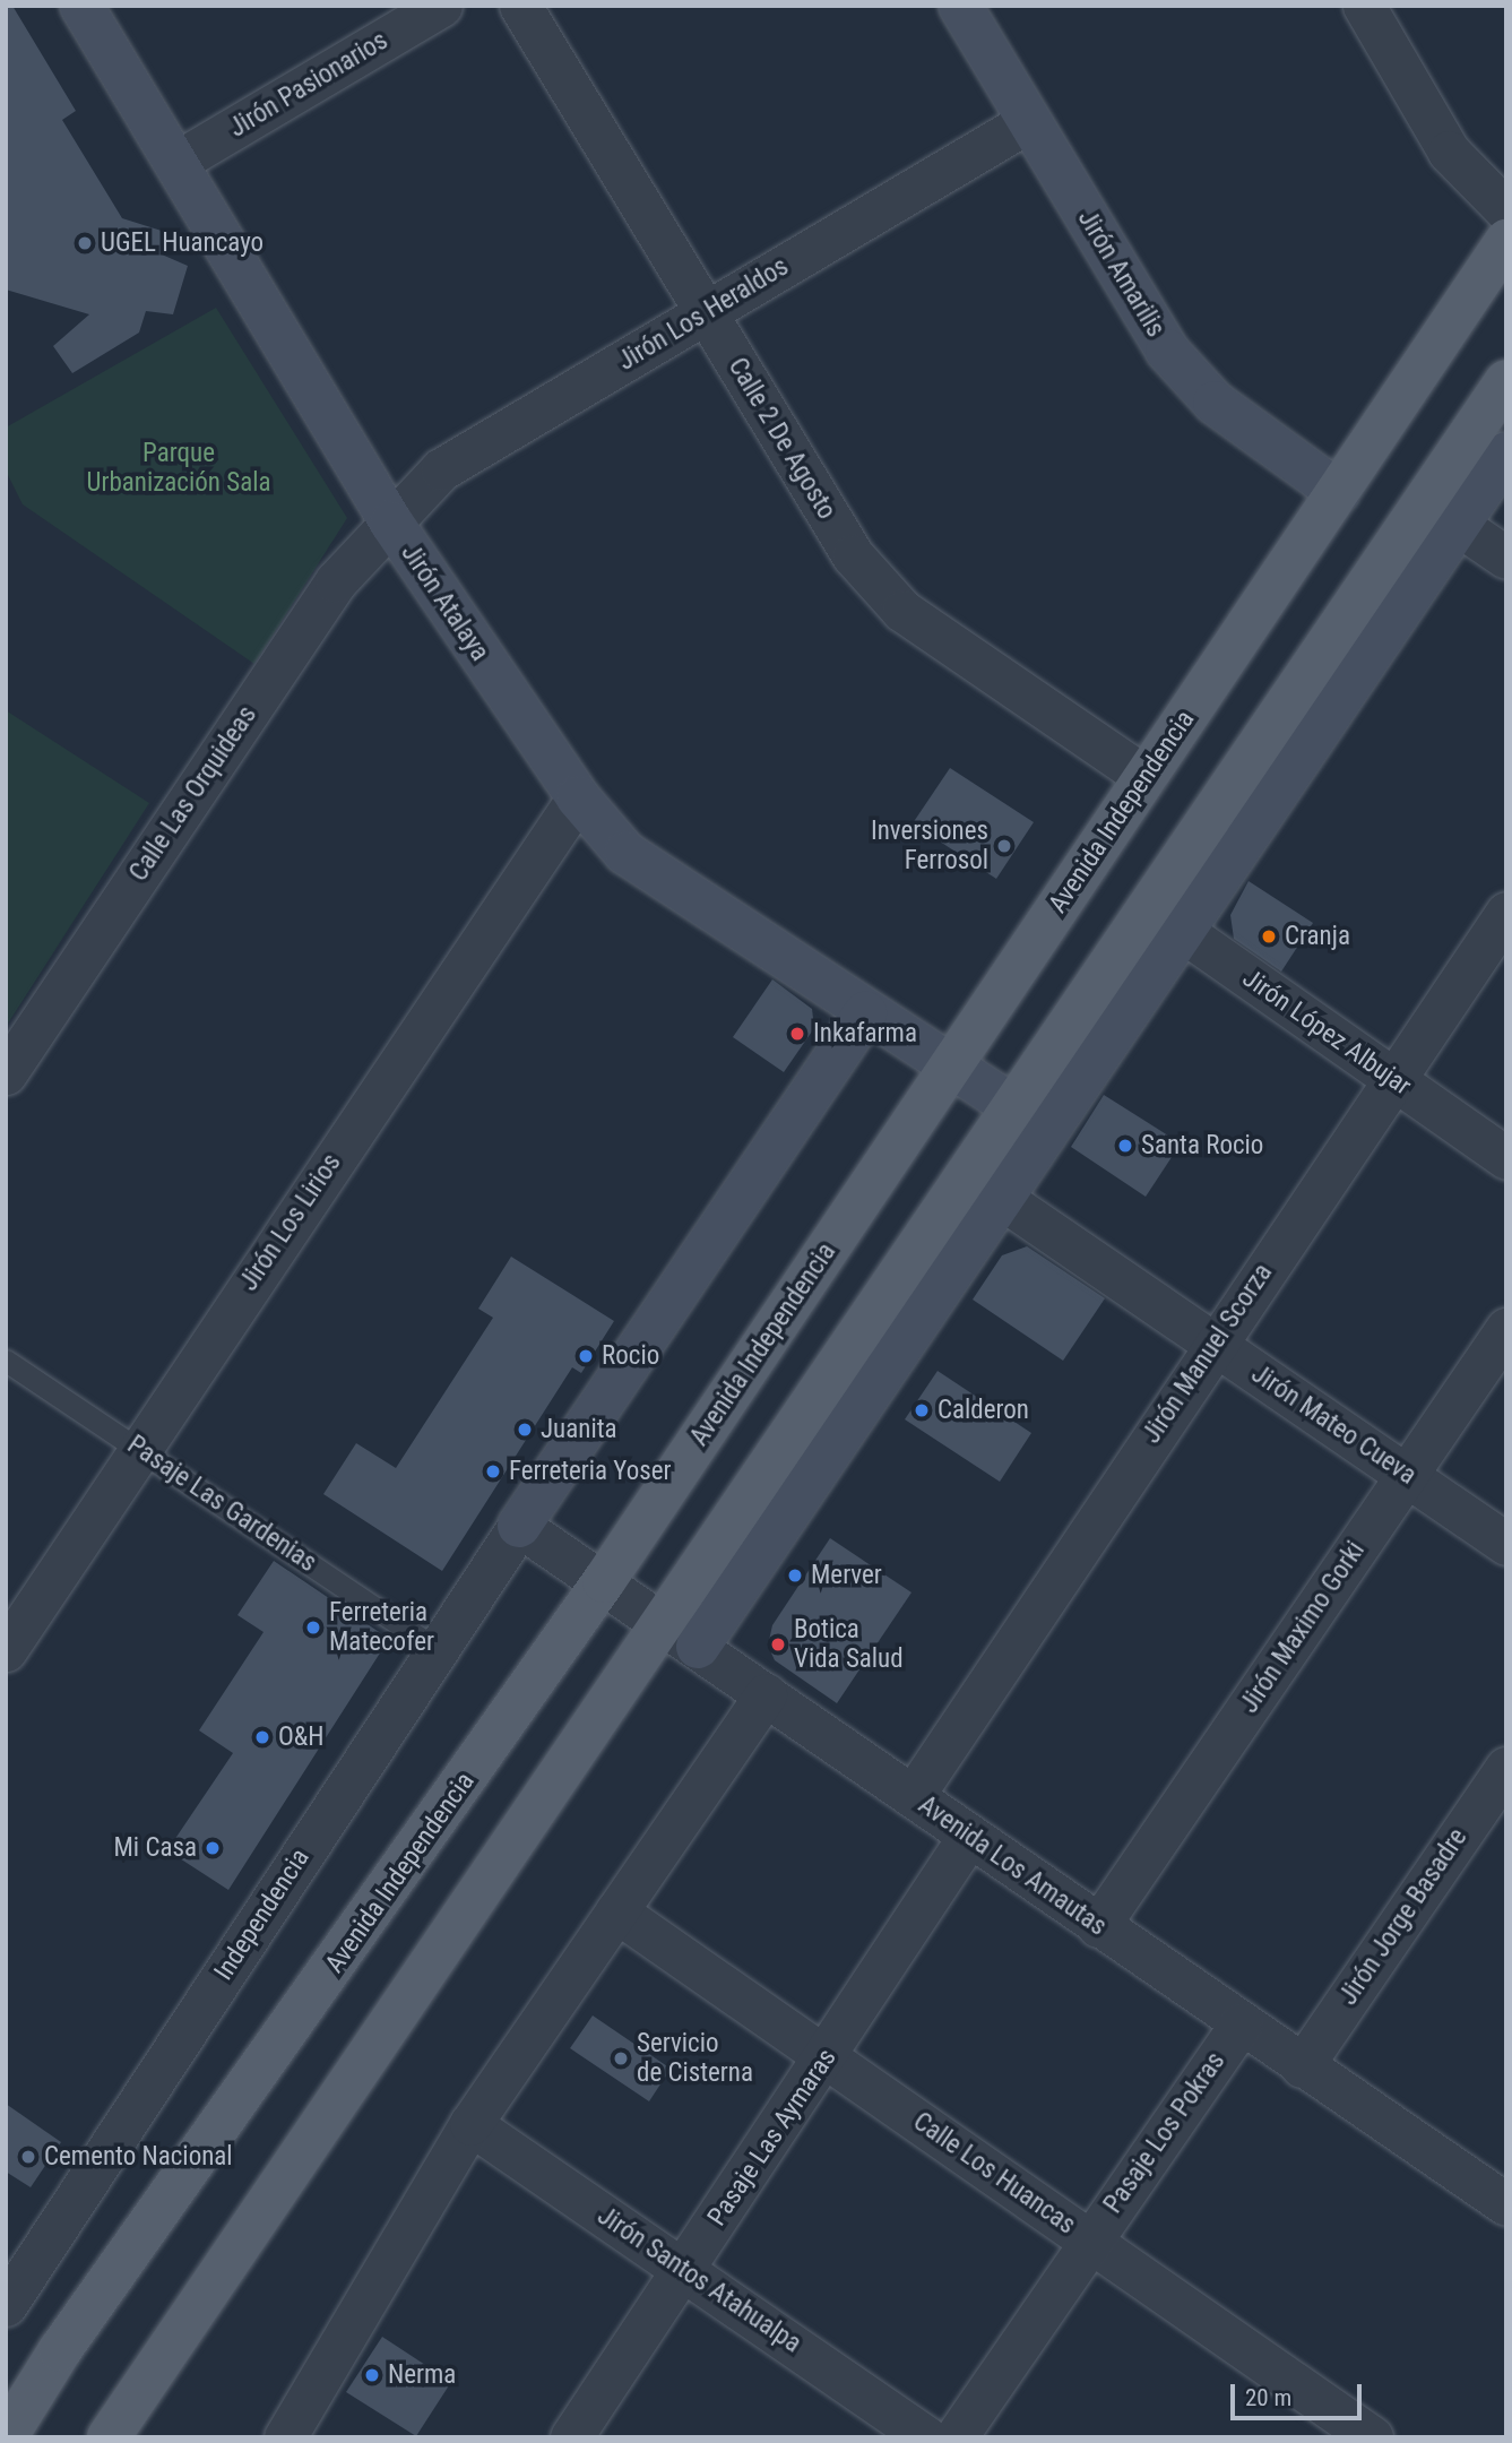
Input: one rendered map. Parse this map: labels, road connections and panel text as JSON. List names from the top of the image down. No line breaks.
{"streets":{"main road":["Avenida Independencia"],"street":["Jirón Pasionarios","Jirón Amarilis","Jirón Los Heraldos","Calle 2 De Agosto","Jirón Atalaya","Calle Las Orquideas","Jirón López Albujar","Jirón Los Lirios","Jirón Manuel Scorza","Jirón Mateo Cueva","Jirón Maximo Gorki","Avenida Los Amautas","Independencia","Jirón Jorge Basadre","Pasaje Los Pokras","Pasaje Las Aymaras","Calle Los Huancas","Jirón Santos Atahualpa"],"lane":["Pasaje Las Gardenias"]},"crossings":[["Jirón Pasionarios","Jirón Atalaya"],["Jirón Amarilis","Jirón Los Heraldos"],["Jirón Amarilis","Avenida Independencia"],["Jirón Los Heraldos","Calle 2 De Agosto"],["Jirón Los Heraldos","Jirón Atalaya"],["Jirón Los Heraldos","Calle Las Orquideas"],["Calle 2 De Agosto","Avenida Independencia"],["Jirón Atalaya","Calle Las Orquideas"],["Jirón Atalaya","Avenida Independencia"],["Jirón Atalaya","Jirón Los Lirios"],["Avenida Independencia","Avenida Los Amautas"],["Jirón López Albujar","Jirón Manuel Scorza"],["Jirón Los Lirios","Pasaje Las Gardenias"],["Jirón Manuel Scorza","Jirón Mateo Cueva"],["Jirón Manuel Scorza","Avenida Los Amautas"],["Jirón Mateo Cueva","Jirón Maximo Gorki"],["Pasaje Las Gardenias","Independencia"],["Jirón Maximo Gorki","Avenida Los Amautas"],["Avenida Los Amautas","Independencia"],["Avenida Los Amautas","Jirón Jorge Basadre"],["Avenida Los Amautas","Pasaje Los Pokras"],["Avenida Los Amautas","Pasaje Las Aymaras"],["Pasaje Los Pokras","Calle Los Huancas"],["Pasaje Las Aymaras","Calle Los Huancas"],["Pasaje Las Aymaras","Jirón Santos Atahualpa"]],"parks":["Parque Urbanización Sala"],"places":["UGEL Huancayo","Inversiones Ferrosol","Cranja","Inkafarma","Santa Rocio","Rocio","Calderon","Juanita","Ferreteria Yoser","Merver","Ferreteria Matecofer","Botica Vida Salud","O&H","Mi Casa","Servicio de Cisterna","Cemento Nacional","Nerma"],"scale_bar":"20 m"}
